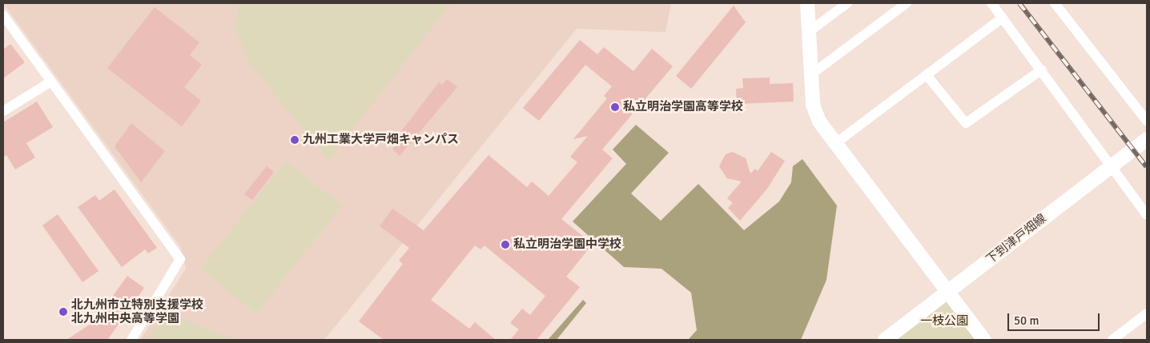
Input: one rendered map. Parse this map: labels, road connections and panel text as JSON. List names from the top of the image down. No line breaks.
{"streets":{"street":["下到津戸畑線"]},"parks":["一枝公園"],"places":["私立明治学園高等学校","九州工業大学戸畑キャンパス","私立明治学園中学校","北九州市立特別支援学校 北九州中央高等学園"],"scale_bar":"50 m"}
